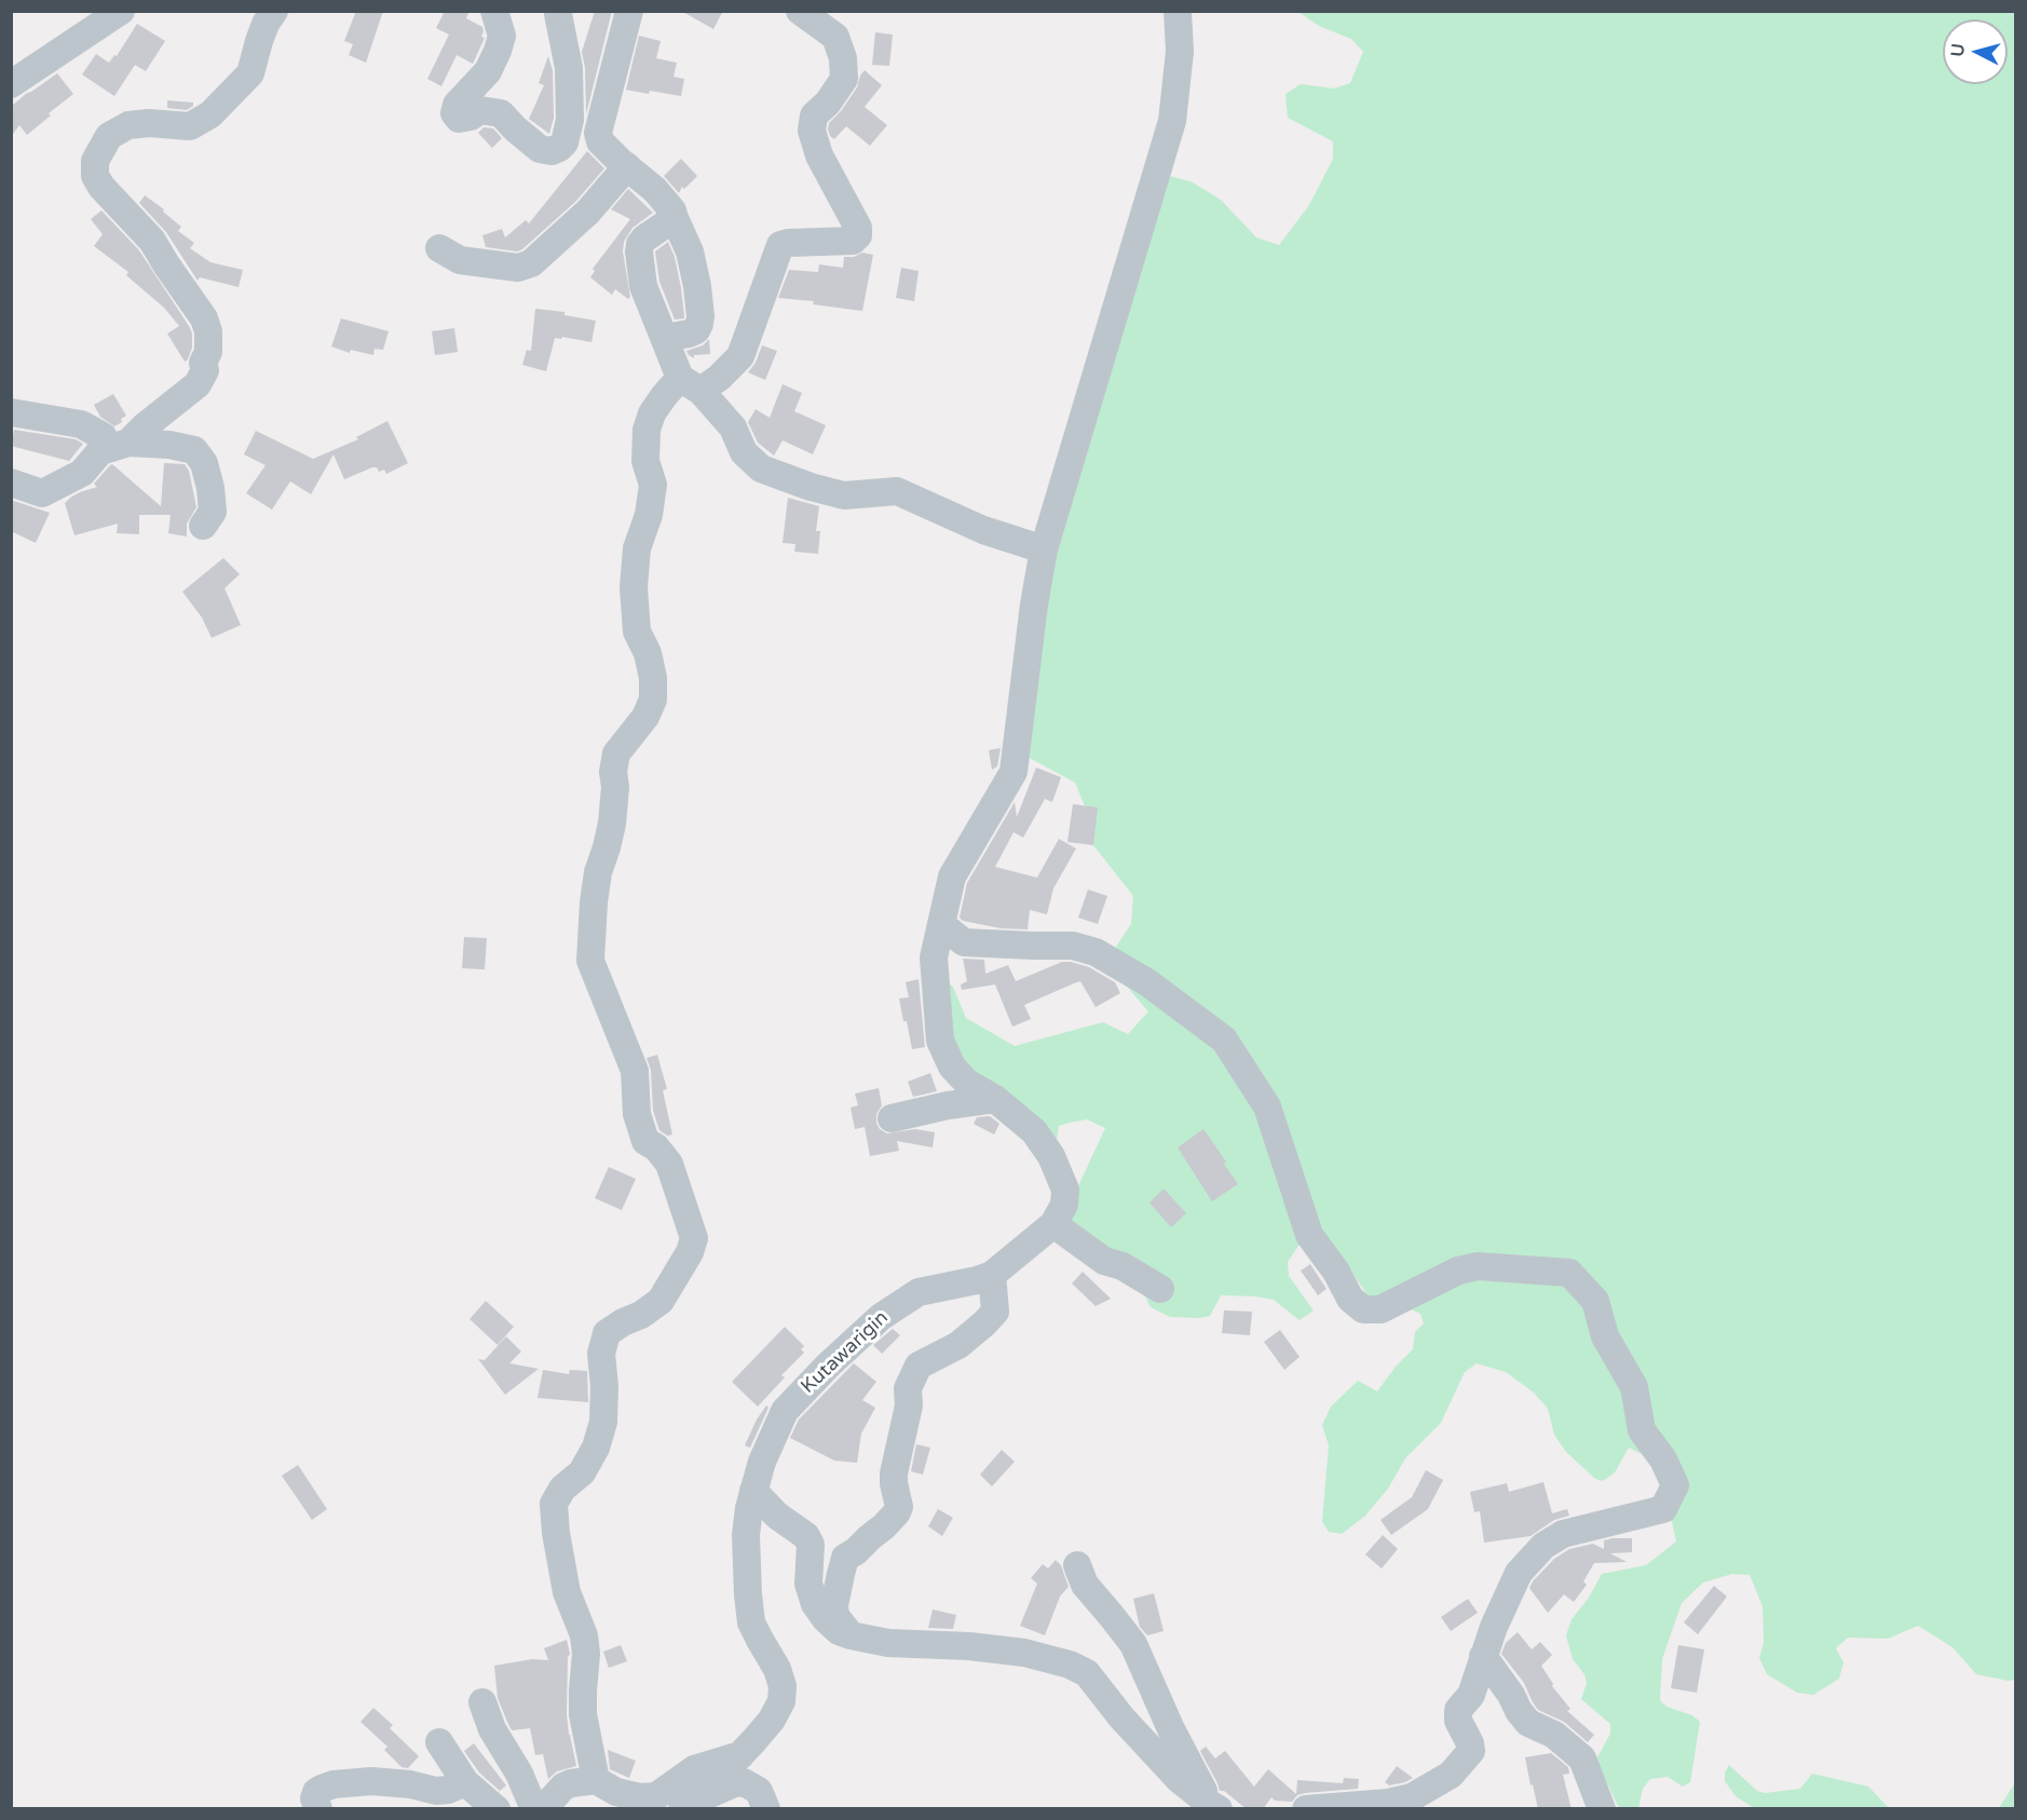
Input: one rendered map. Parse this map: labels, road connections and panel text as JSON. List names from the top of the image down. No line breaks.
{"streets":{"street":["Kutawarigin"]},"north":"left"}
